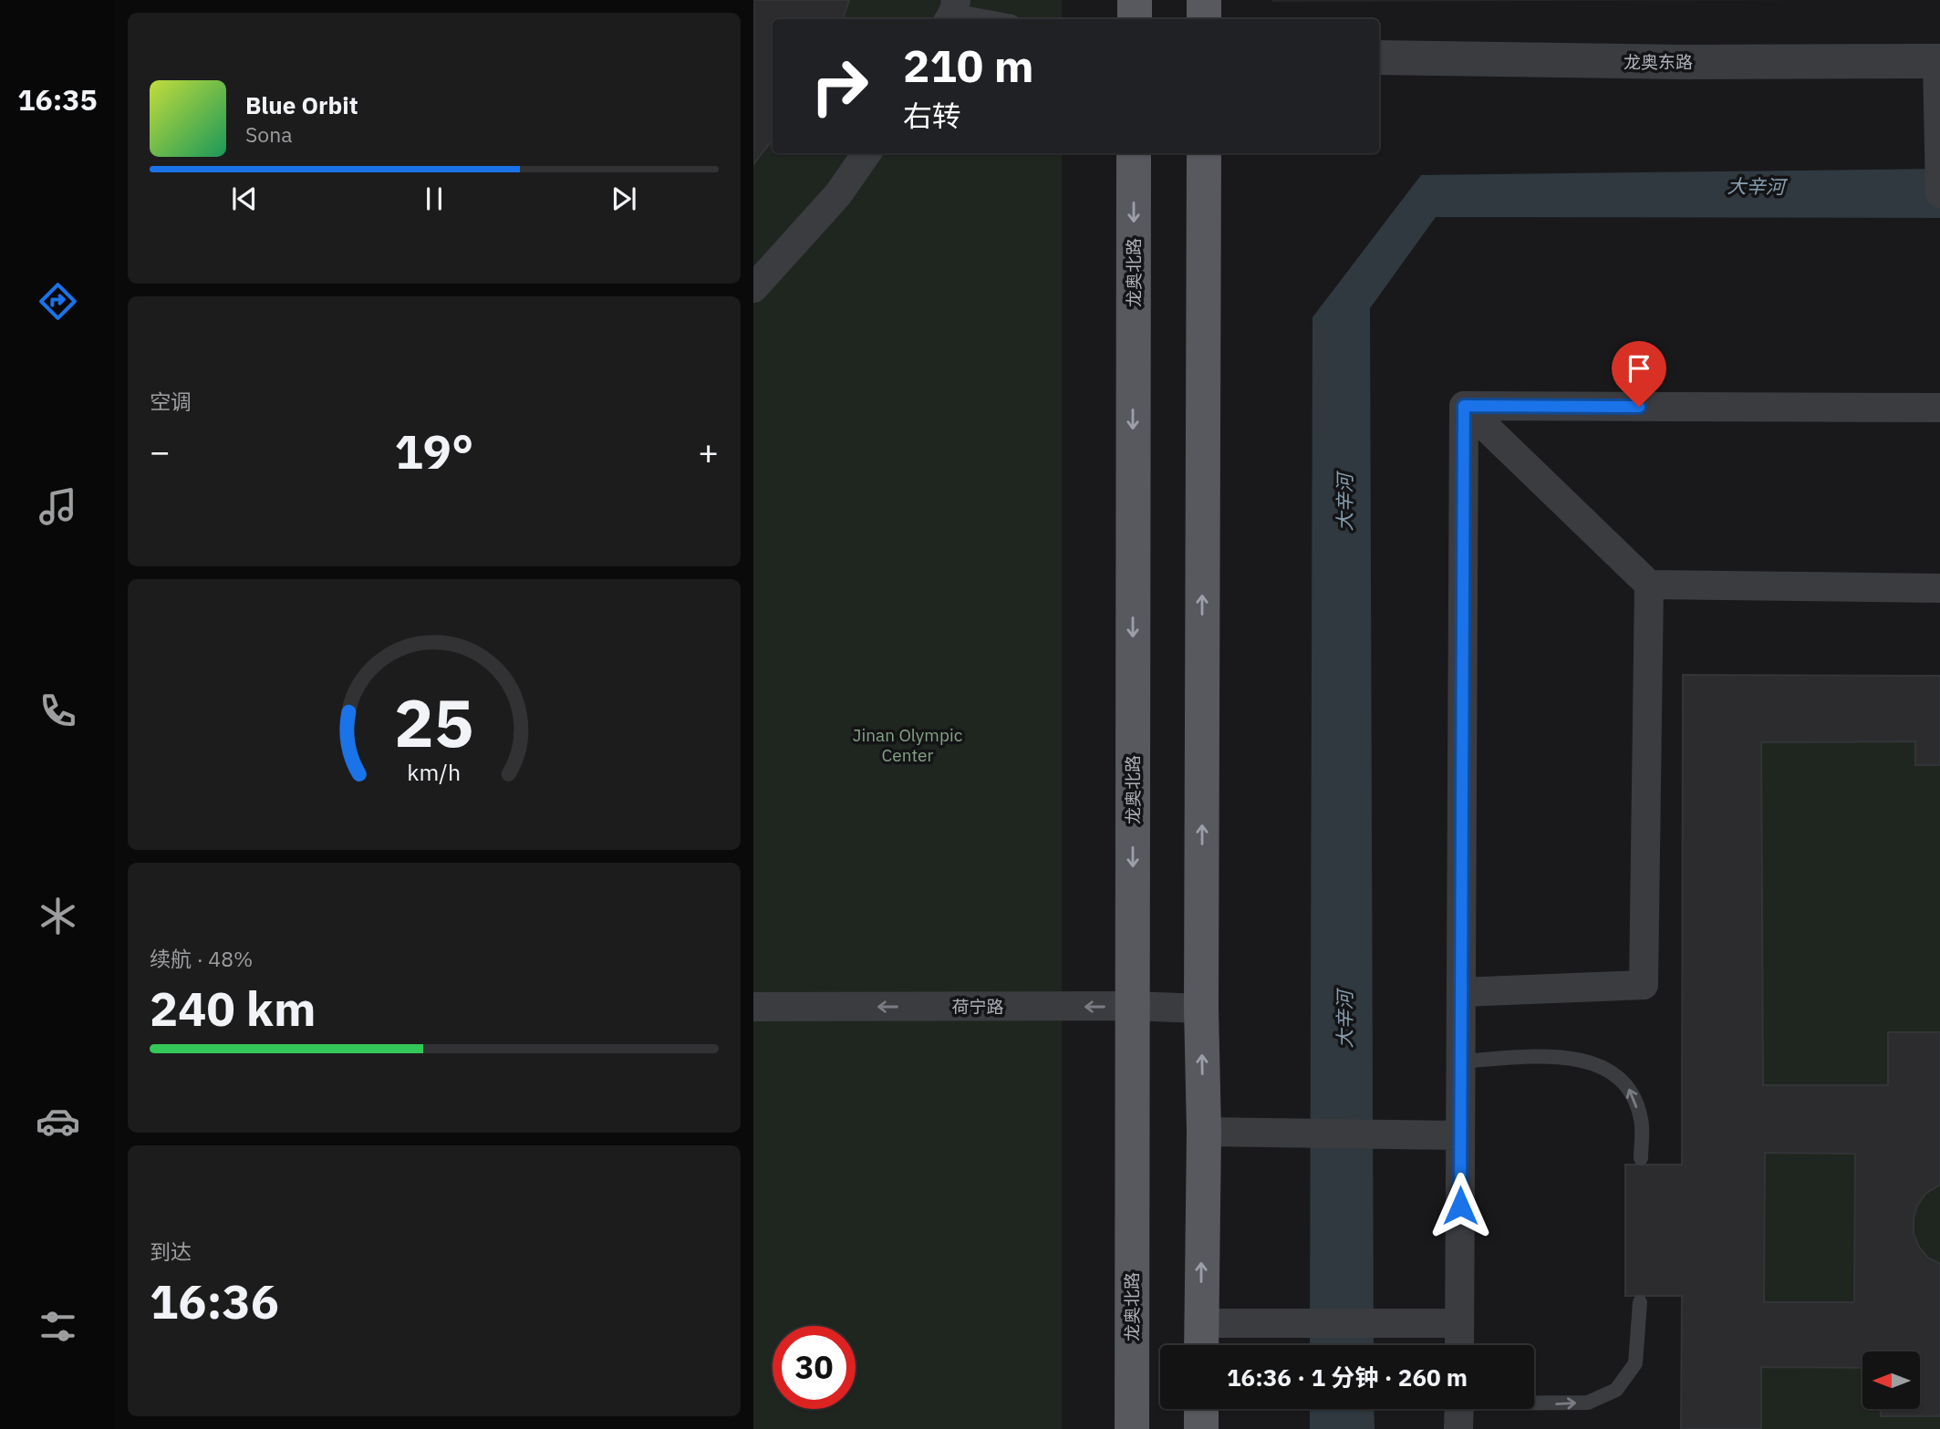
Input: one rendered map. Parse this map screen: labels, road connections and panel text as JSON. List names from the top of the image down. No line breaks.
{"streets":{"main road":["龙奥北路"],"street":["龙奥东路","荷宁路"]},"crossings":[["龙奥北路","荷宁路"]],"one_way":["荷宁路"],"water":["大辛河"],"parks":["Jinan Olympic Center"],"north":"left","page":{"tabs":"16:35","turn":["210 m","右转"],"song":["Blue Orbit","Sona"],"tile":["空调",["续航 · 48%","240 km"],["到达","16:36"]],"heat":["−","19°","+"],"limit":"30","trip":"16:36 · 1 分钟 · 260 m","gauge":["25","km/h"]}}
